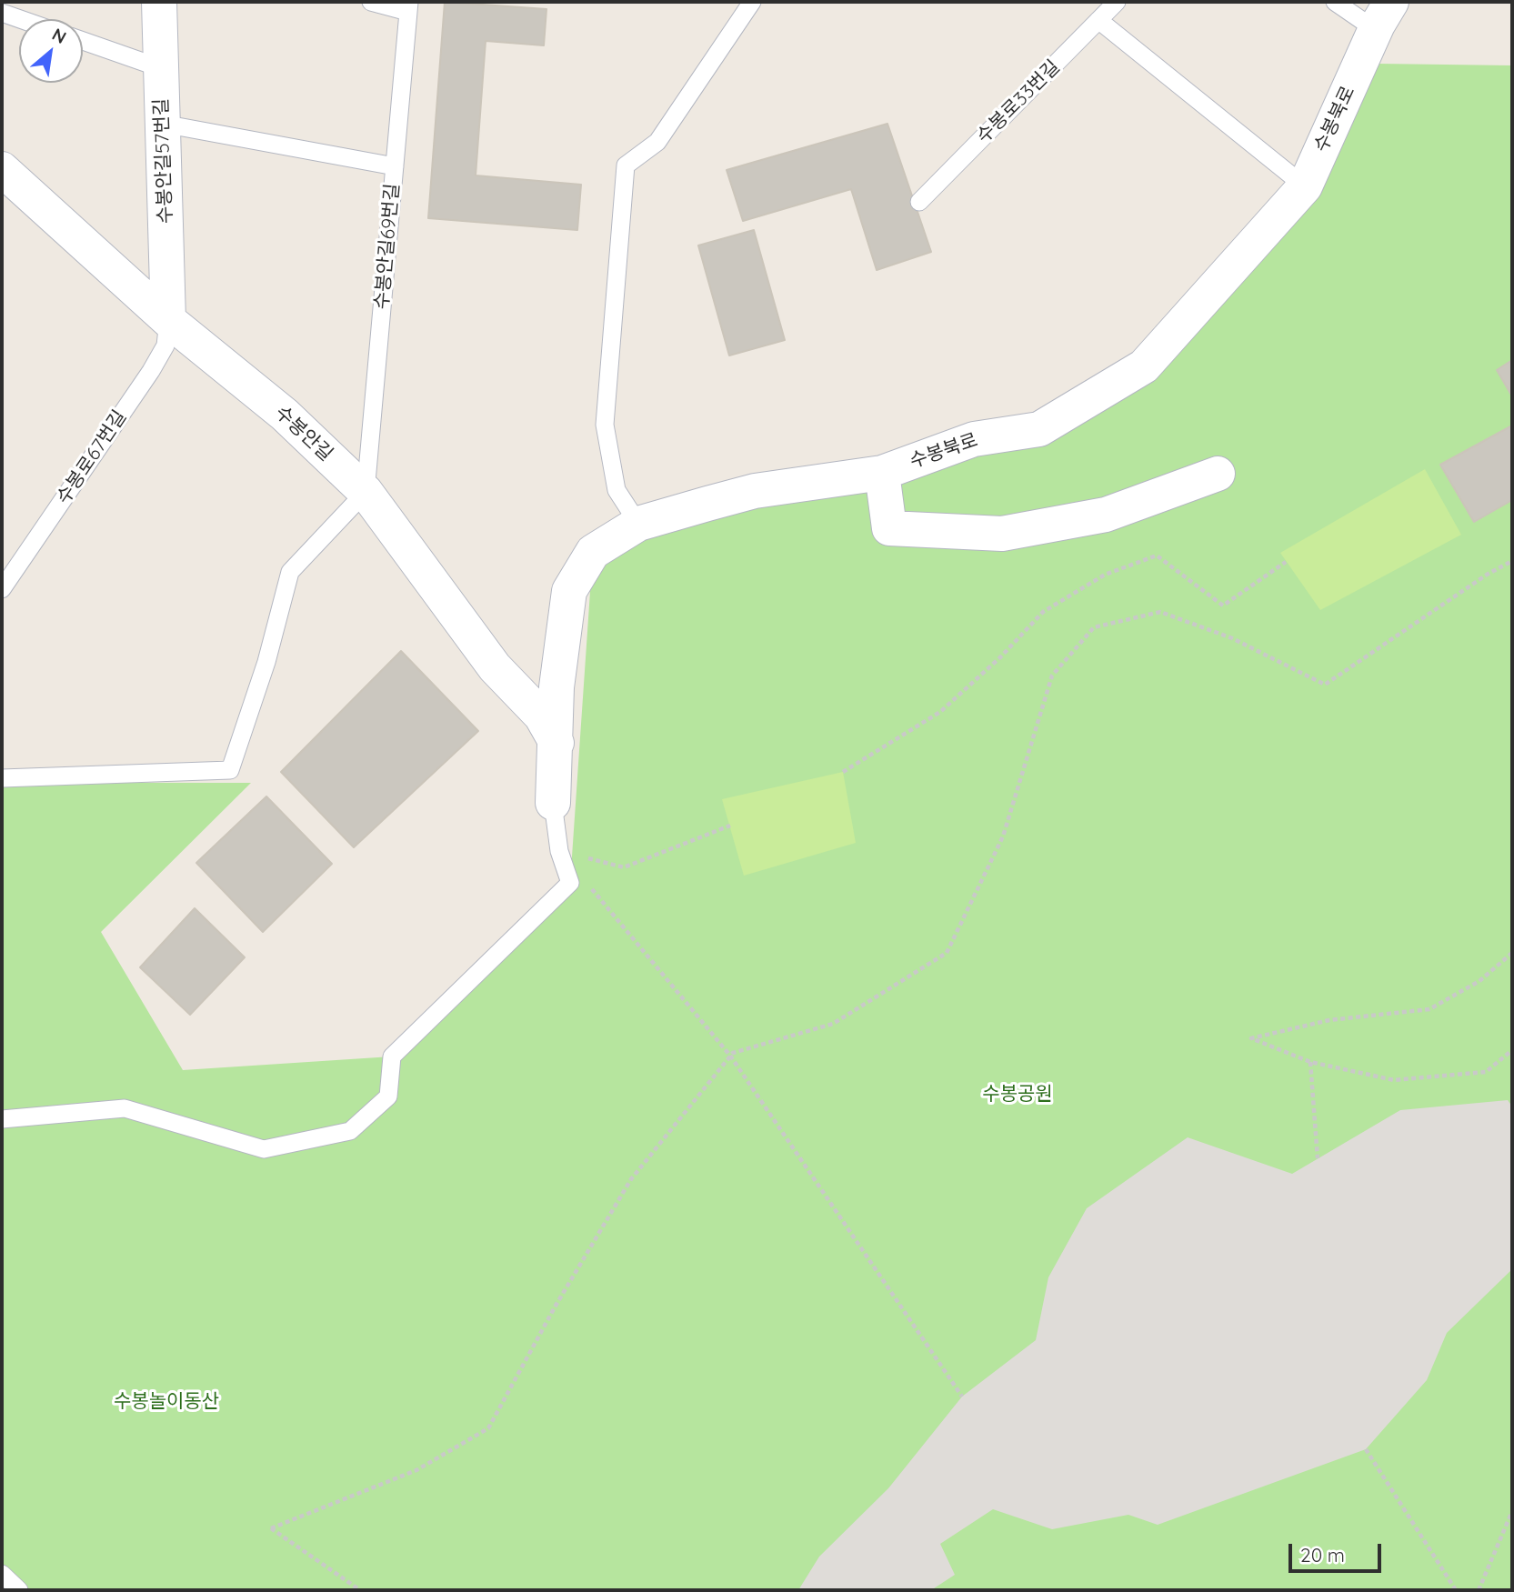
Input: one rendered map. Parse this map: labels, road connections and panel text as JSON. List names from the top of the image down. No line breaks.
{"streets":{"street":["수봉북로","수봉안길57번길","수봉안길"],"lane":["수봉로33번길","수봉안길69번길","수봉로67번길"]},"crossings":[["수봉북로","수봉안길"],["수봉안길57번길","수봉안길"],["수봉안길57번길","수봉로67번길"],["수봉안길69번길","수봉안길"],["수봉안길","수봉로67번길"]],"parks":["수봉공원","수봉놀이동산"],"scale_bar":"20 m","north":"top right"}
